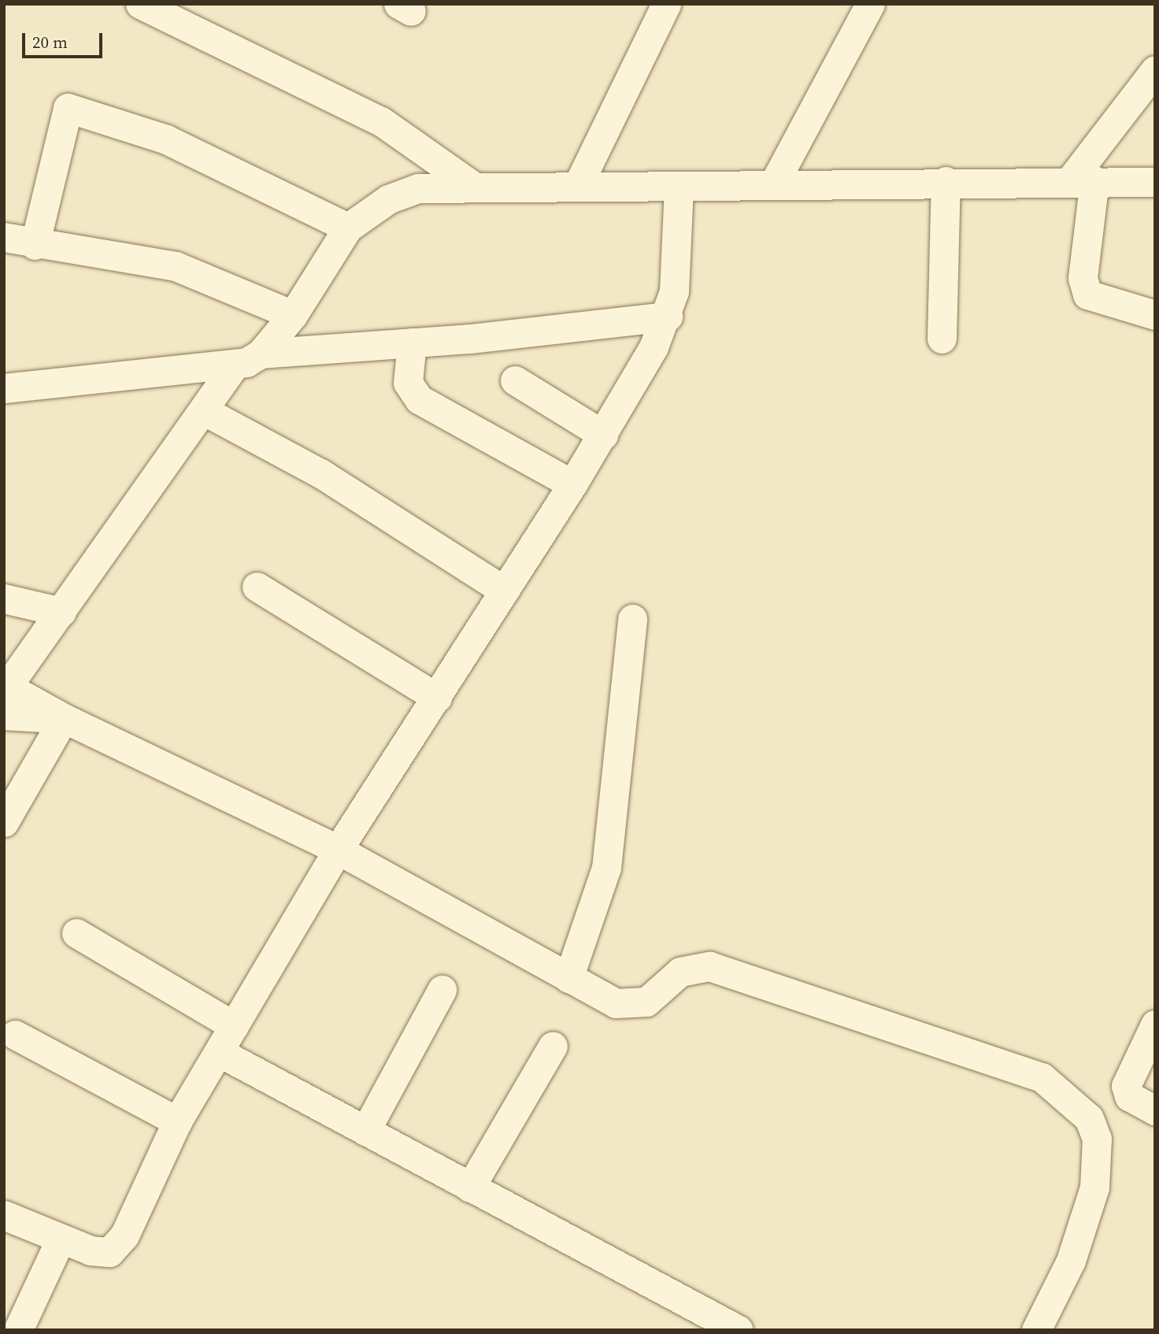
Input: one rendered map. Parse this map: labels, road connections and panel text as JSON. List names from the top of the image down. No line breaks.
{"scale_bar":"20 m"}
